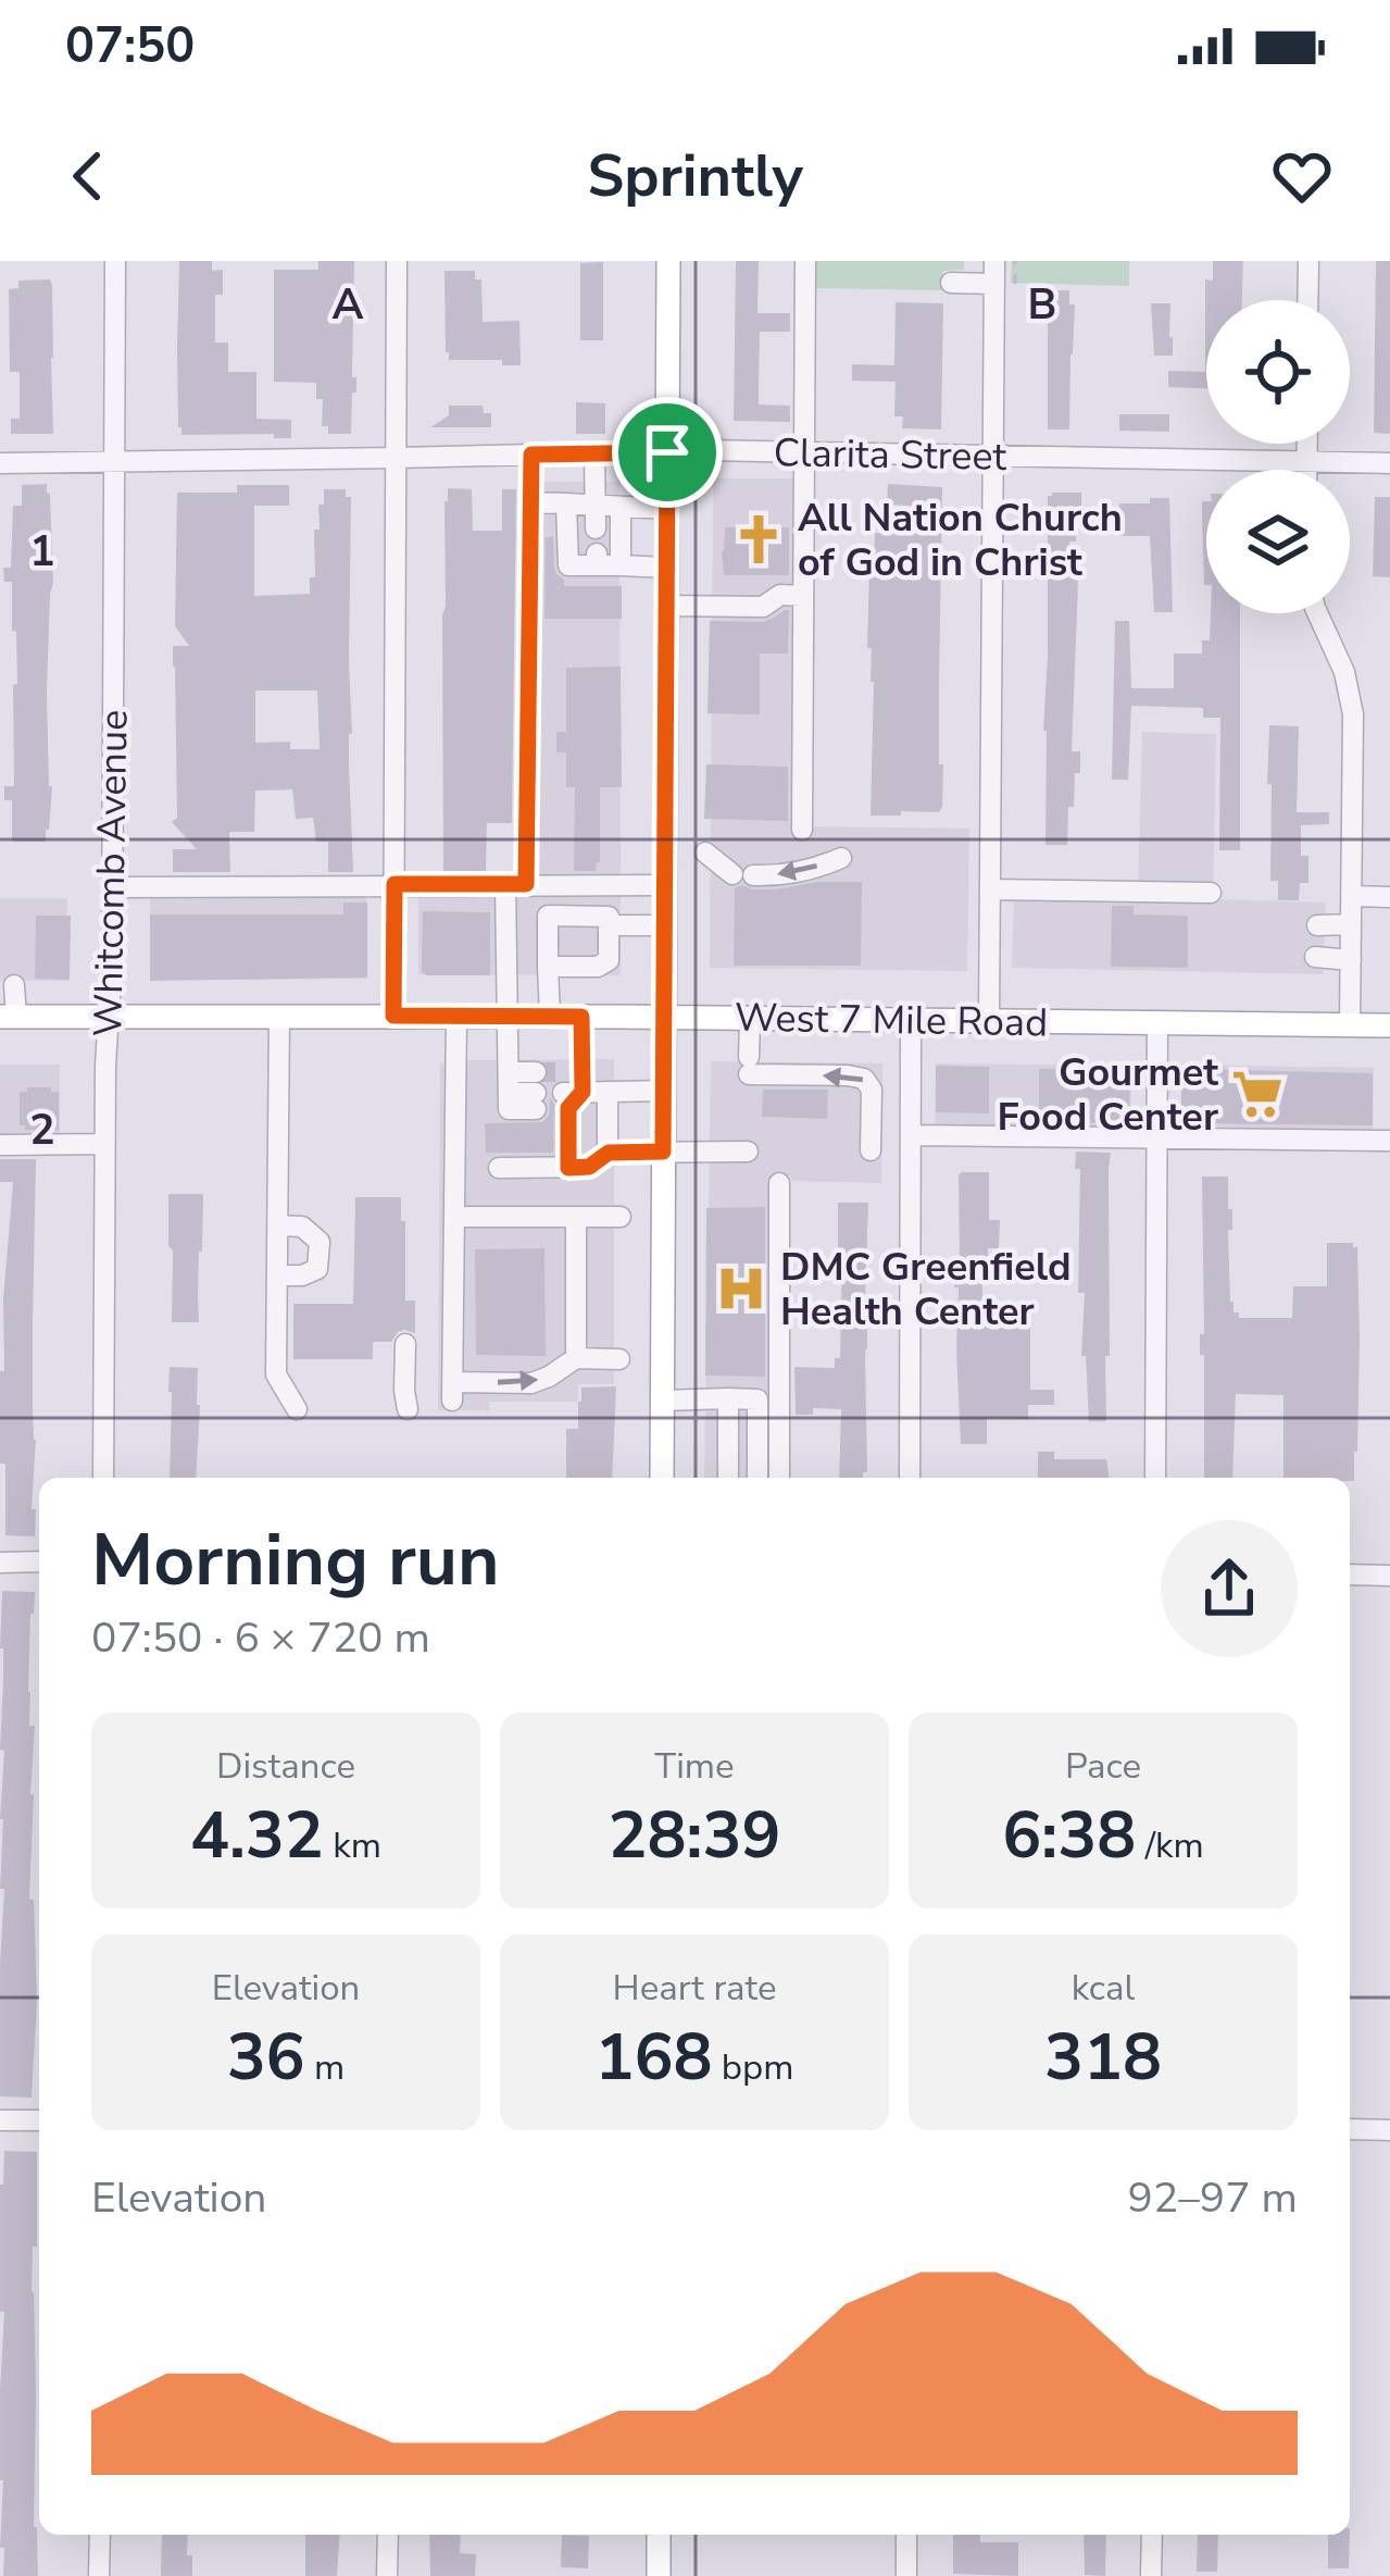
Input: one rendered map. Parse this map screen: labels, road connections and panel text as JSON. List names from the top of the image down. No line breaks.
{"streets":{"main road":["West 7 Mile Road"],"street":["Clarita Street","Whitcomb Avenue"]},"crossings":[["Clarita Street","Whitcomb Avenue"],["Whitcomb Avenue","West 7 Mile Road"]],"places":{"church":["All Nation Church of God in Christ"],"supermarket":["Gourmet Food Center"],"hospital":["DMC Greenfield Health Center"]},"page":{"status":"07:50","header":"Sprintly","heading":["Morning run","07:50 · 6 × 720 m"],"stats":[["Distance","4.32 km"],["Time","28:39"],["Pace","6:38 /km"],["Elevation","36 m"],["Heart rate","168 bpm"],["kcal","318"]],"chart":["Elevation","92–97 m"]},"grid":{"columns":["A","B"],"rows":["1","2"]}}
